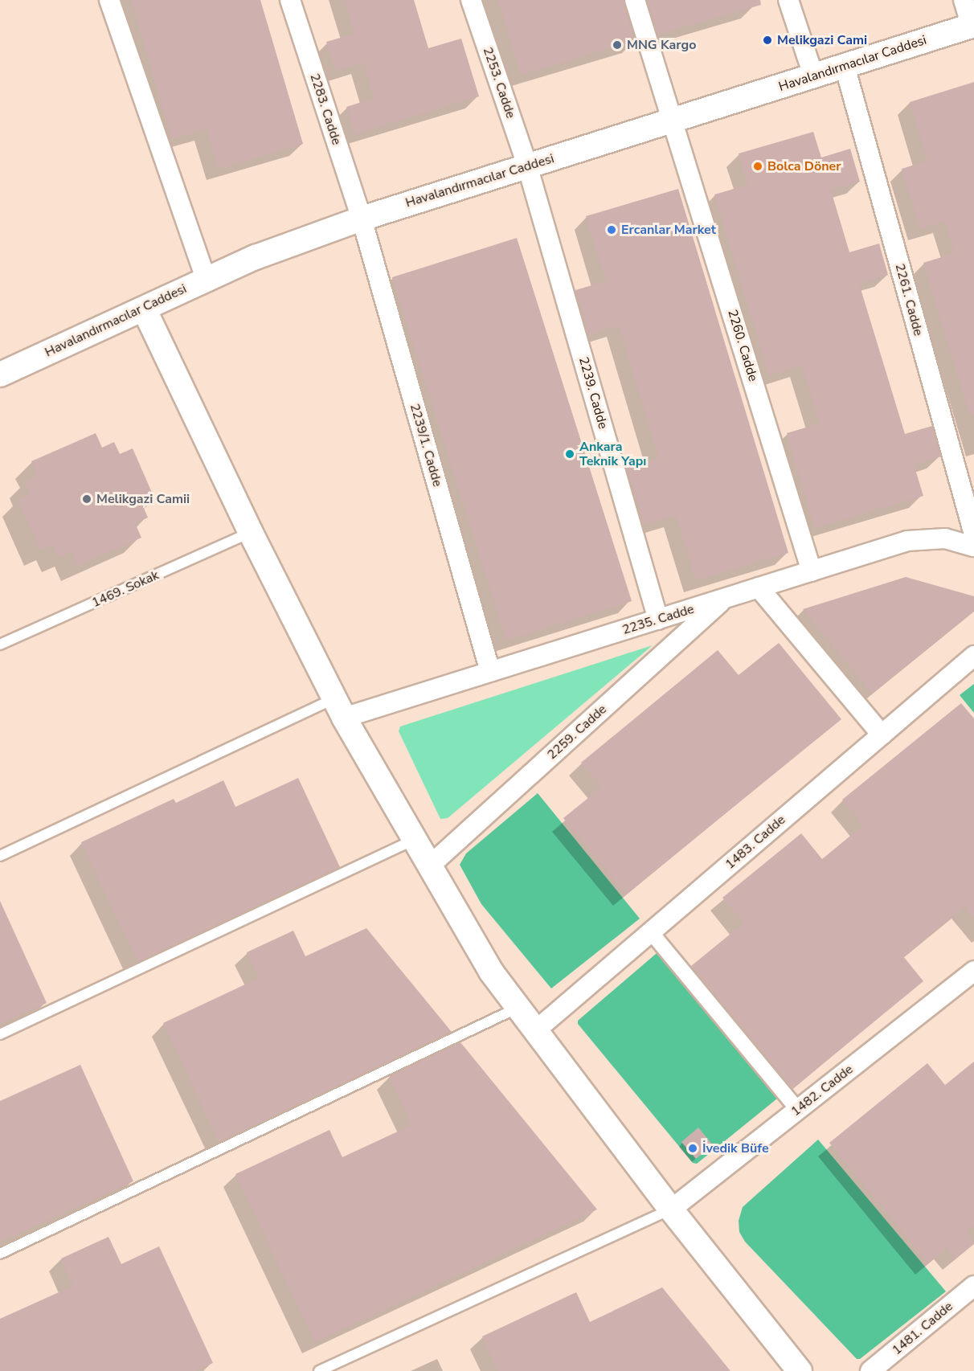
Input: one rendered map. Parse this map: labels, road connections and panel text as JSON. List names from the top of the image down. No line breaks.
{"streets":{"street":["Havalandırmacılar Caddesi","2253. Cadde","2283. Cadde","2261. Cadde","2260. Cadde","2239. Cadde","2239/1. Cadde","2235. Cadde","2259. Cadde","1483. Cadde","1482. Cadde","1481. Cadde"],"lane":["1469. Sokak"]},"crossings":[["Havalandırmacılar Caddesi","2253. Cadde"],["Havalandırmacılar Caddesi","2283. Cadde"],["Havalandırmacılar Caddesi","2261. Cadde"],["Havalandırmacılar Caddesi","2260. Cadde"],["Havalandırmacılar Caddesi","2239. Cadde"],["Havalandırmacılar Caddesi","2239/1. Cadde"],["2253. Cadde","2239. Cadde"],["2283. Cadde","2239/1. Cadde"],["2260. Cadde","2235. Cadde"],["2239. Cadde","2235. Cadde"],["2239/1. Cadde","2235. Cadde"],["2235. Cadde","2259. Cadde"]],"places":["Melikgazi Cami","MNG Kargo","Bolca Döner","Ercanlar Market","Ankara Teknik Yapı","Melikgazi Camii","İvedik Büfe"]}
